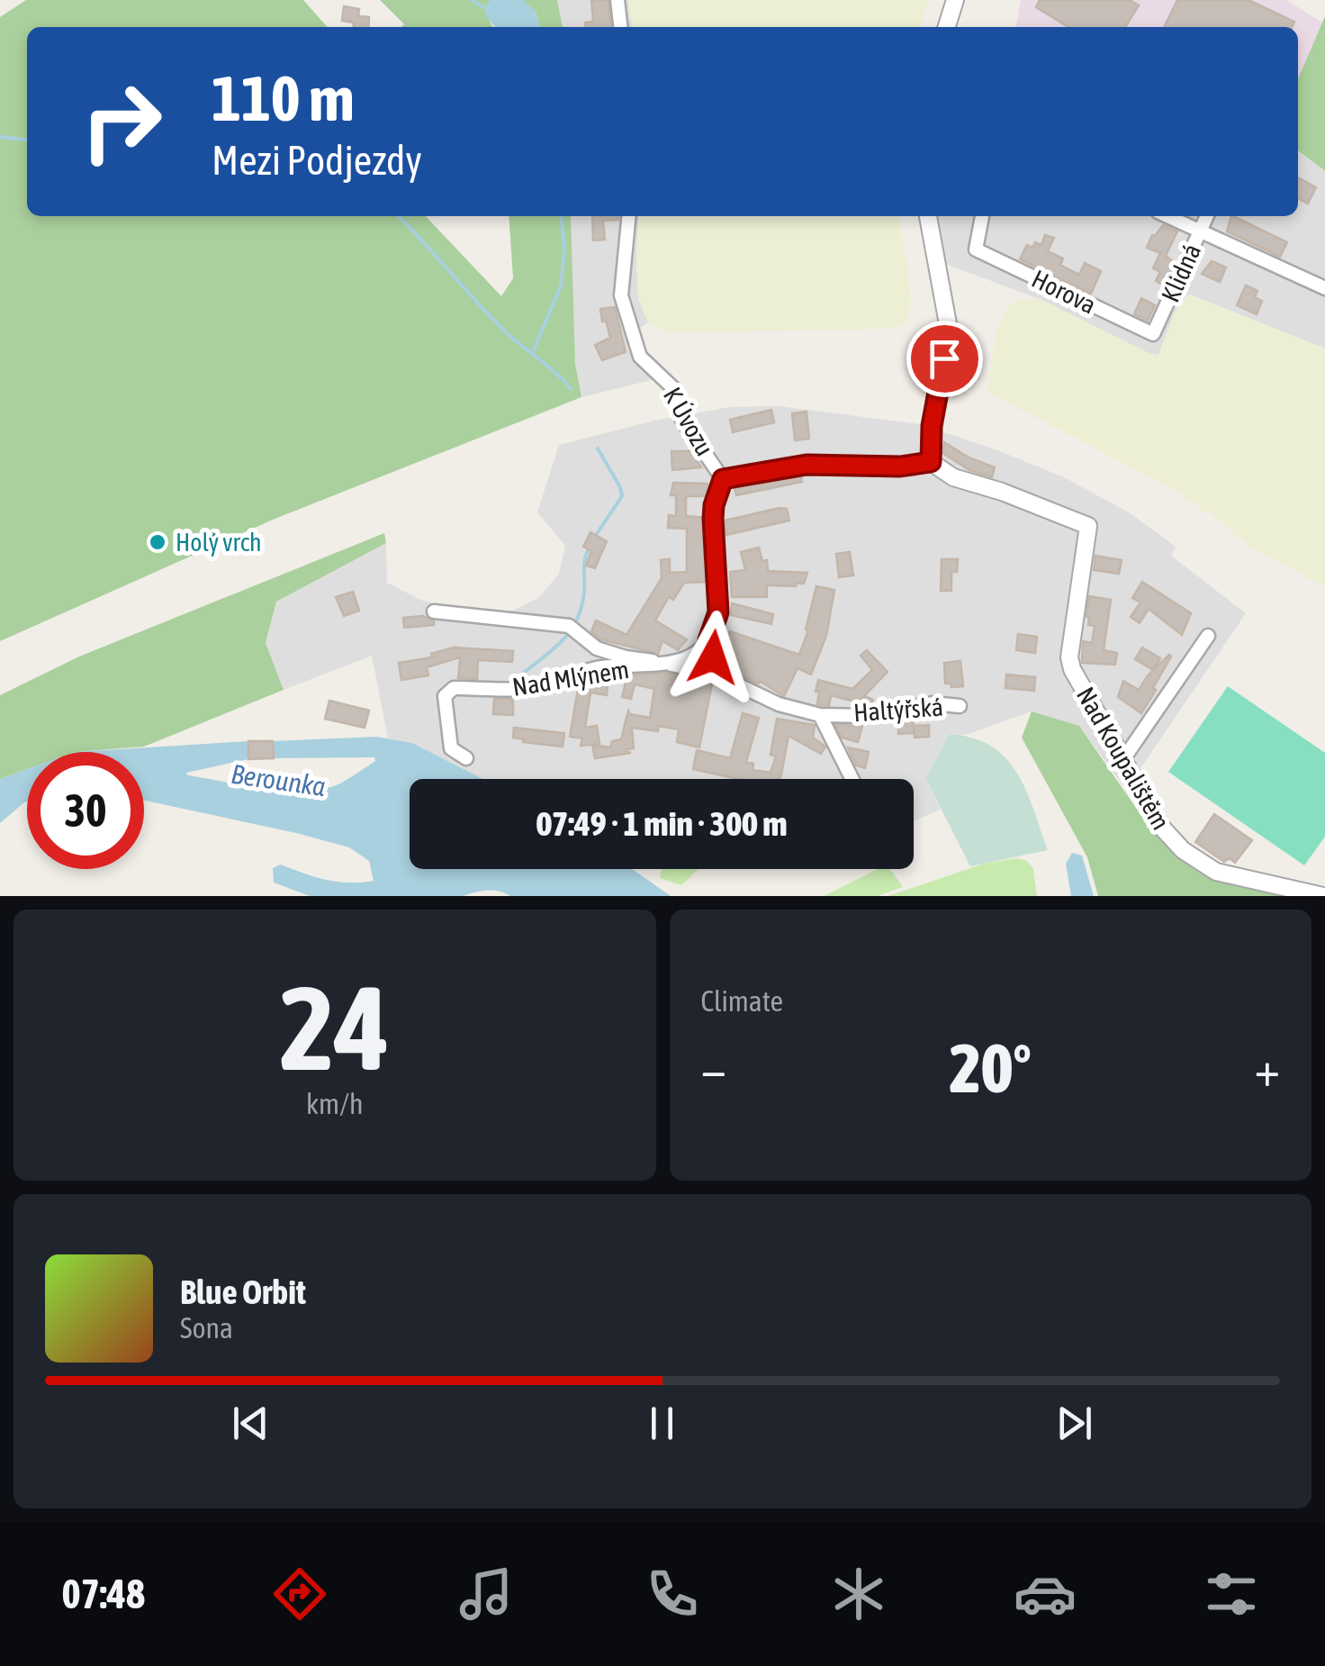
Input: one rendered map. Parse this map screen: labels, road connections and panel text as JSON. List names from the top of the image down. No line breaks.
{"streets":{"street":["Klidná","Horova","K Úvozu","Nad Mlýnem","Haltýřská","Nad Koupalištěm"]},"crossings":[["Klidná","Horova"],["Nad Mlýnem","Haltýřská"]],"water":["Berounka"],"places":["Holý vrch"],"page":{"turn":["110 m","Mezi Podjezdy"],"limit":"30","trip":"07:49 · 1 min · 300 m","tile":[["24","km/h"],"Climate"],"heat":["−","20°","+"],"song":["Blue Orbit","Sona"],"tabs":"07:48"}}
